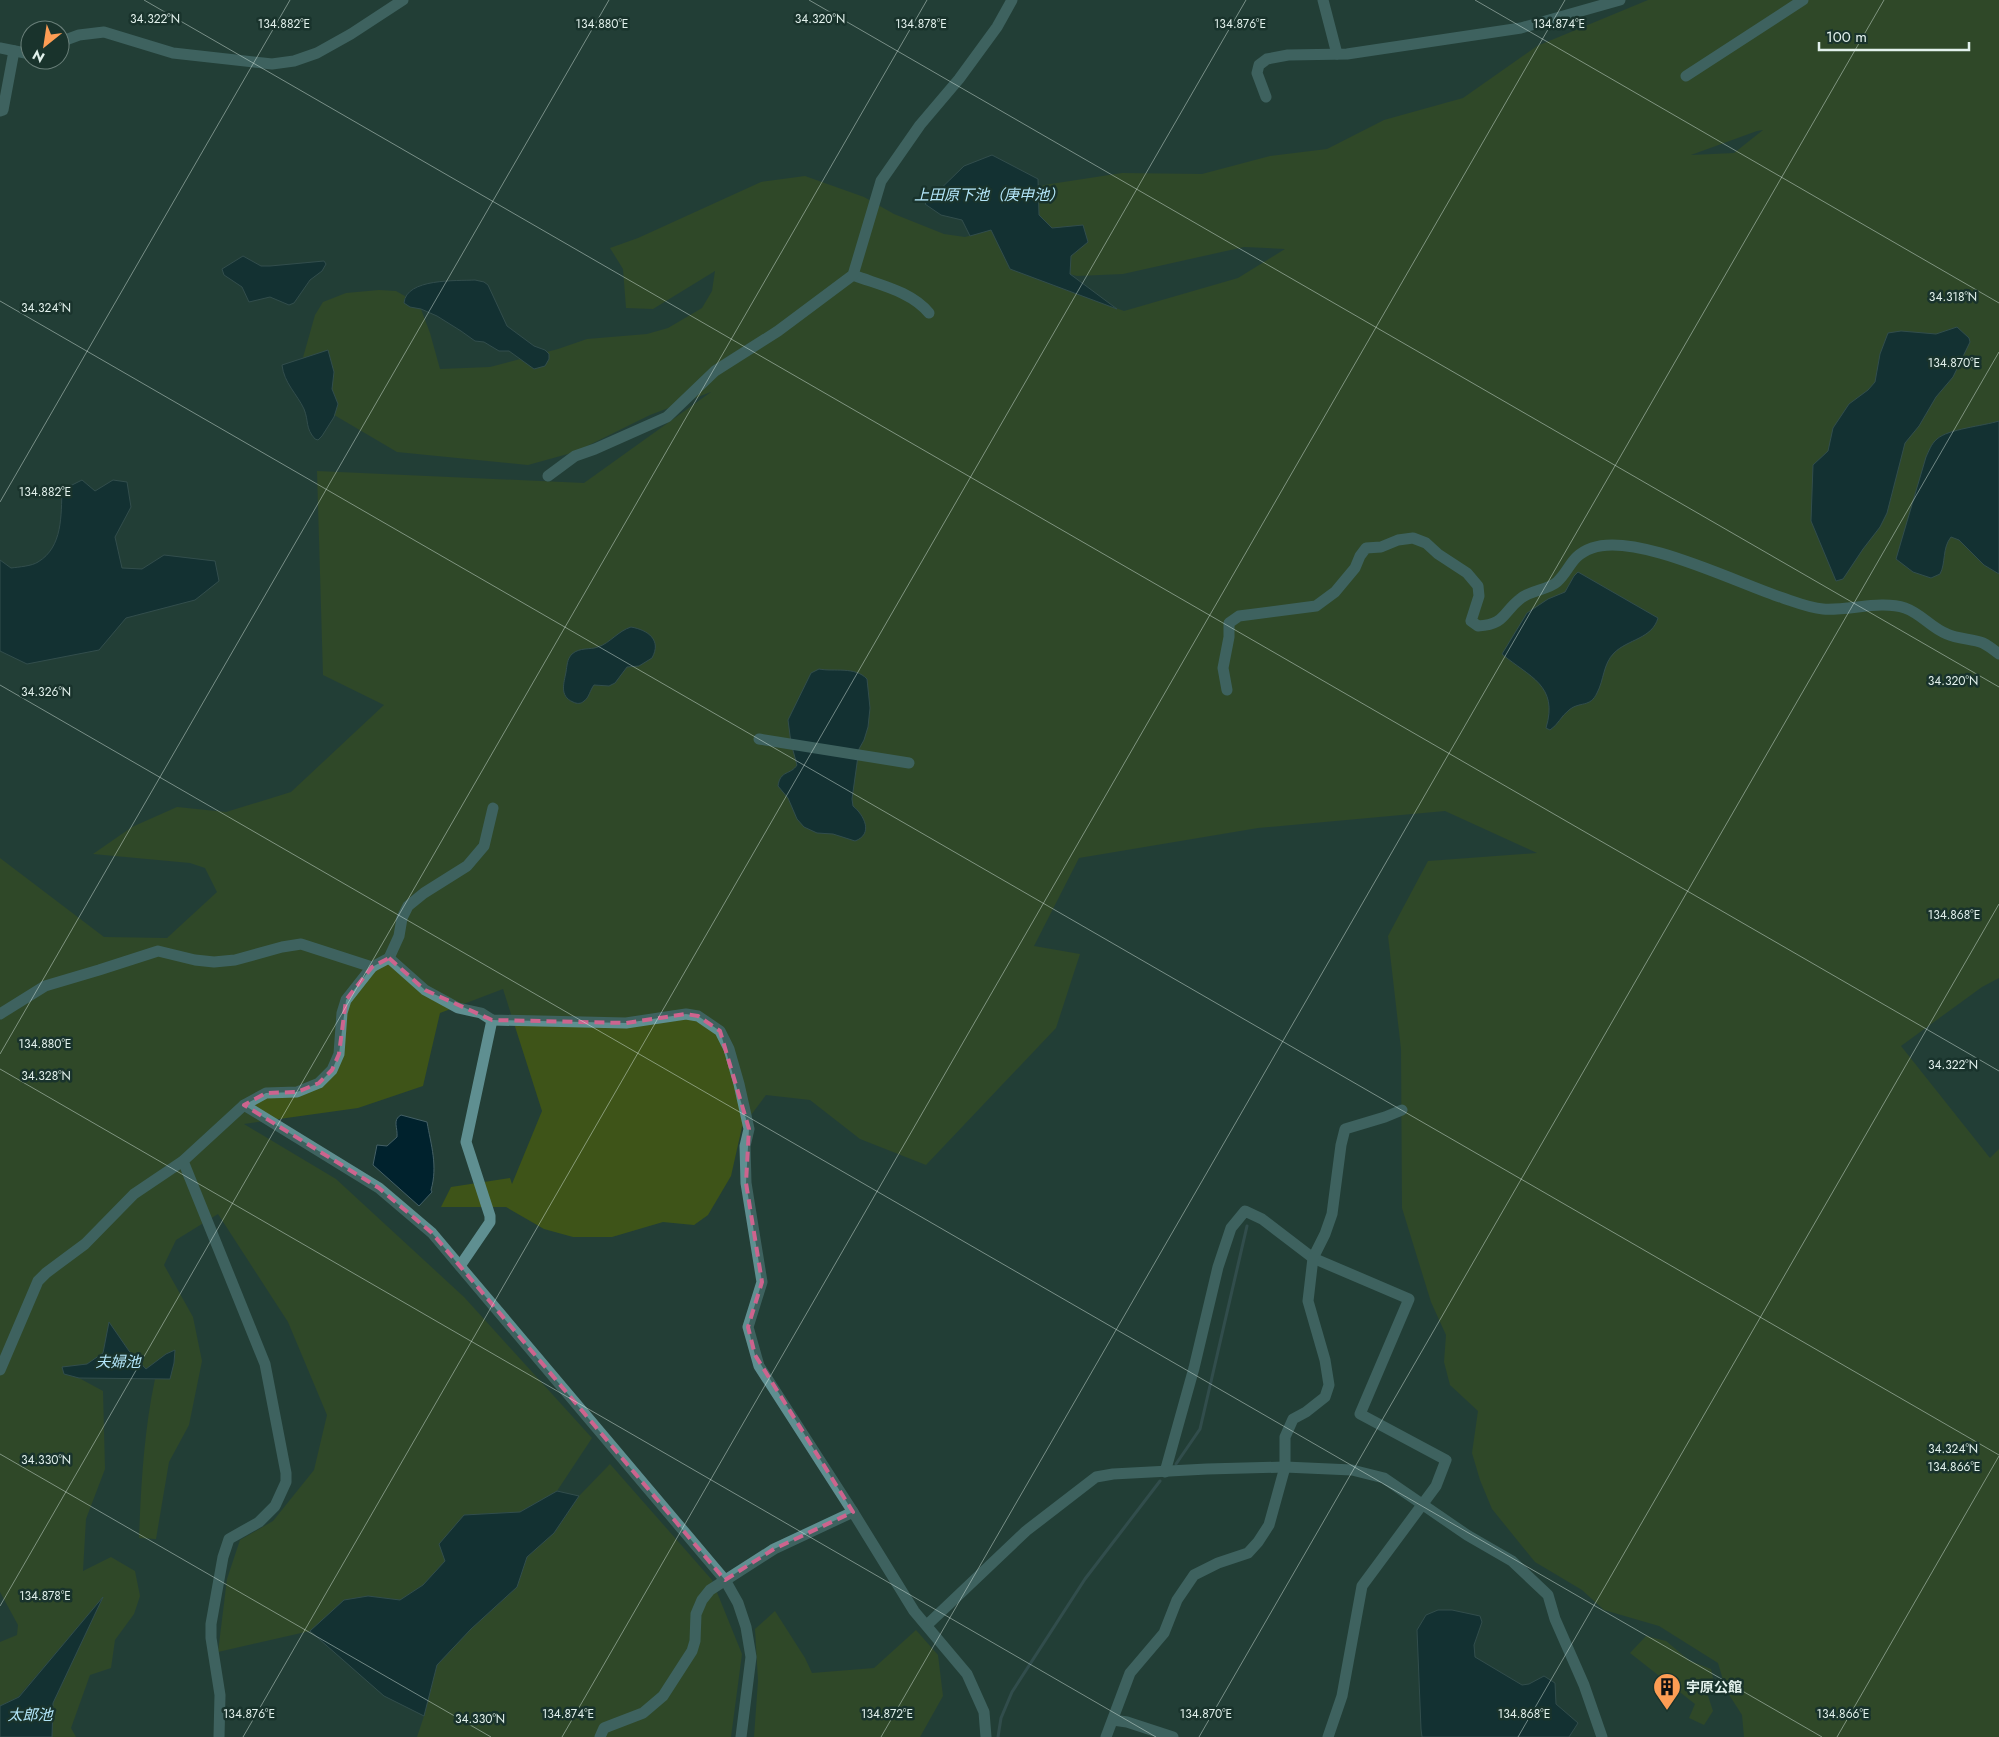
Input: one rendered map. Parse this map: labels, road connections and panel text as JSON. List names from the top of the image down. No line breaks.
{"water":["上田原下池（庚申池）","夫婦池","太郎池"],"places":{"building":["宇原公館"]},"scale_bar":"100 m","north":"bottom left","coordinates":["34.322°N","34.320°N","134.882°E","134.880°E","134.878°E","134.876°E","134.874°E","34.318°N","34.324°N","134.870°E","34.326°N","134.868°E","34.328°N","34.330°N","134.866°E","134.872°E"]}
